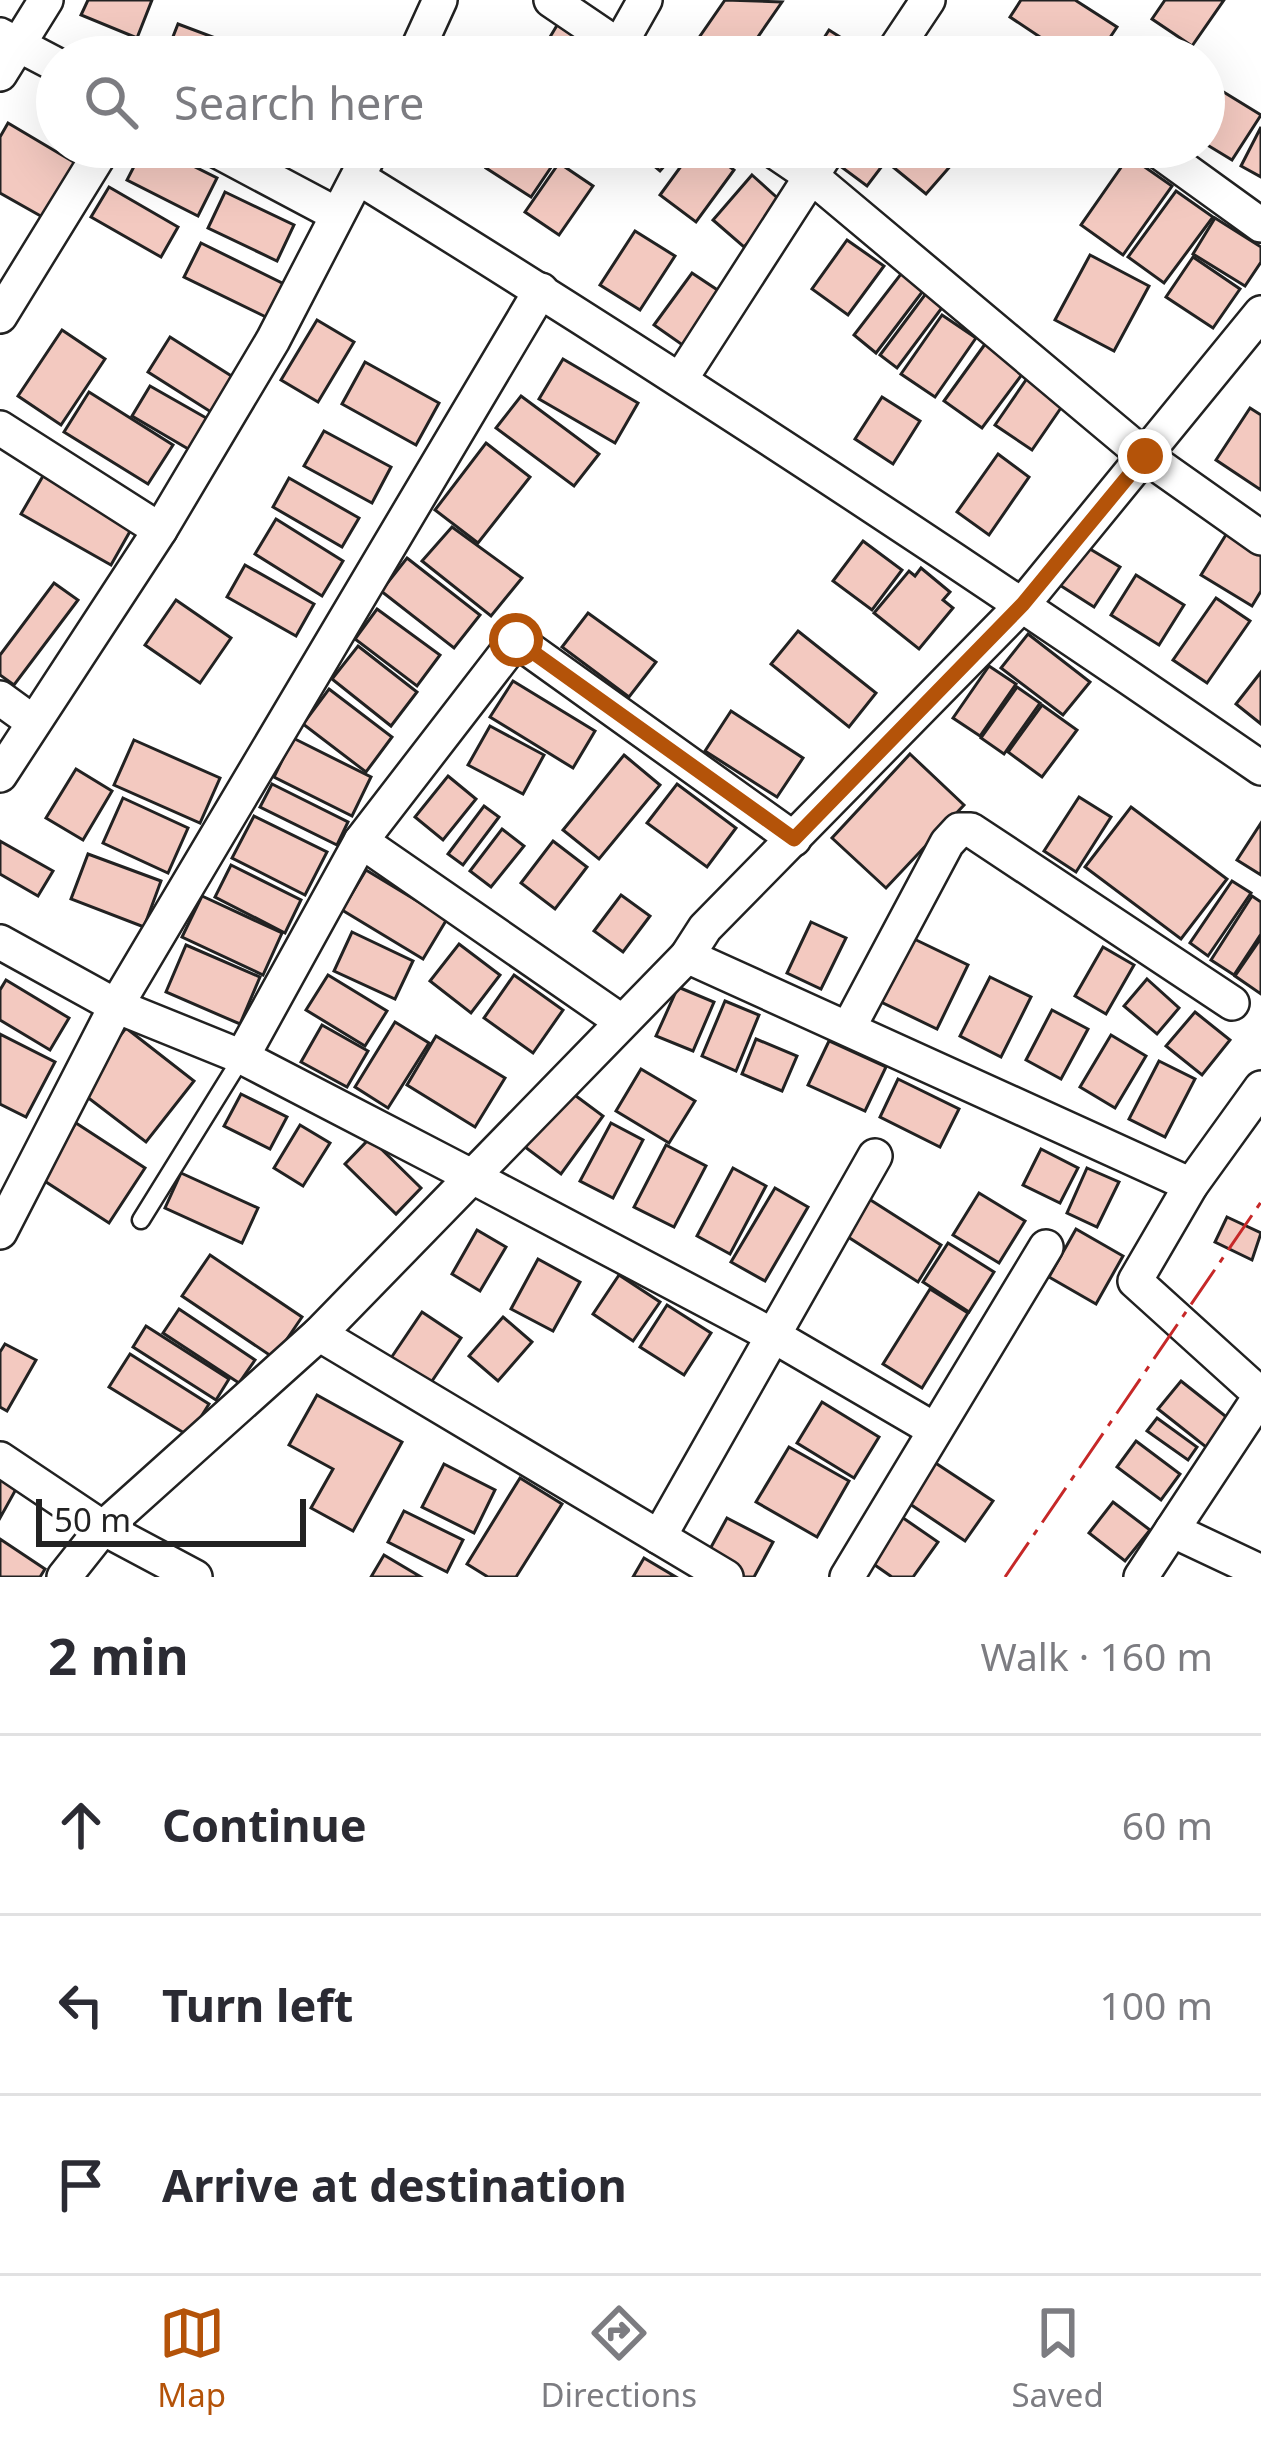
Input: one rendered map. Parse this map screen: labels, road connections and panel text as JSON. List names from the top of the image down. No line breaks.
{"scale_bar":"50 m","page":{"search":"Search here","scale":"50 m","heading":["2 min","Walk · 160 m"],"list":[["Continue","60 m"],["Turn left","100 m"],"Arrive at destination"],"nav":["Map","Directions","Saved"]}}
